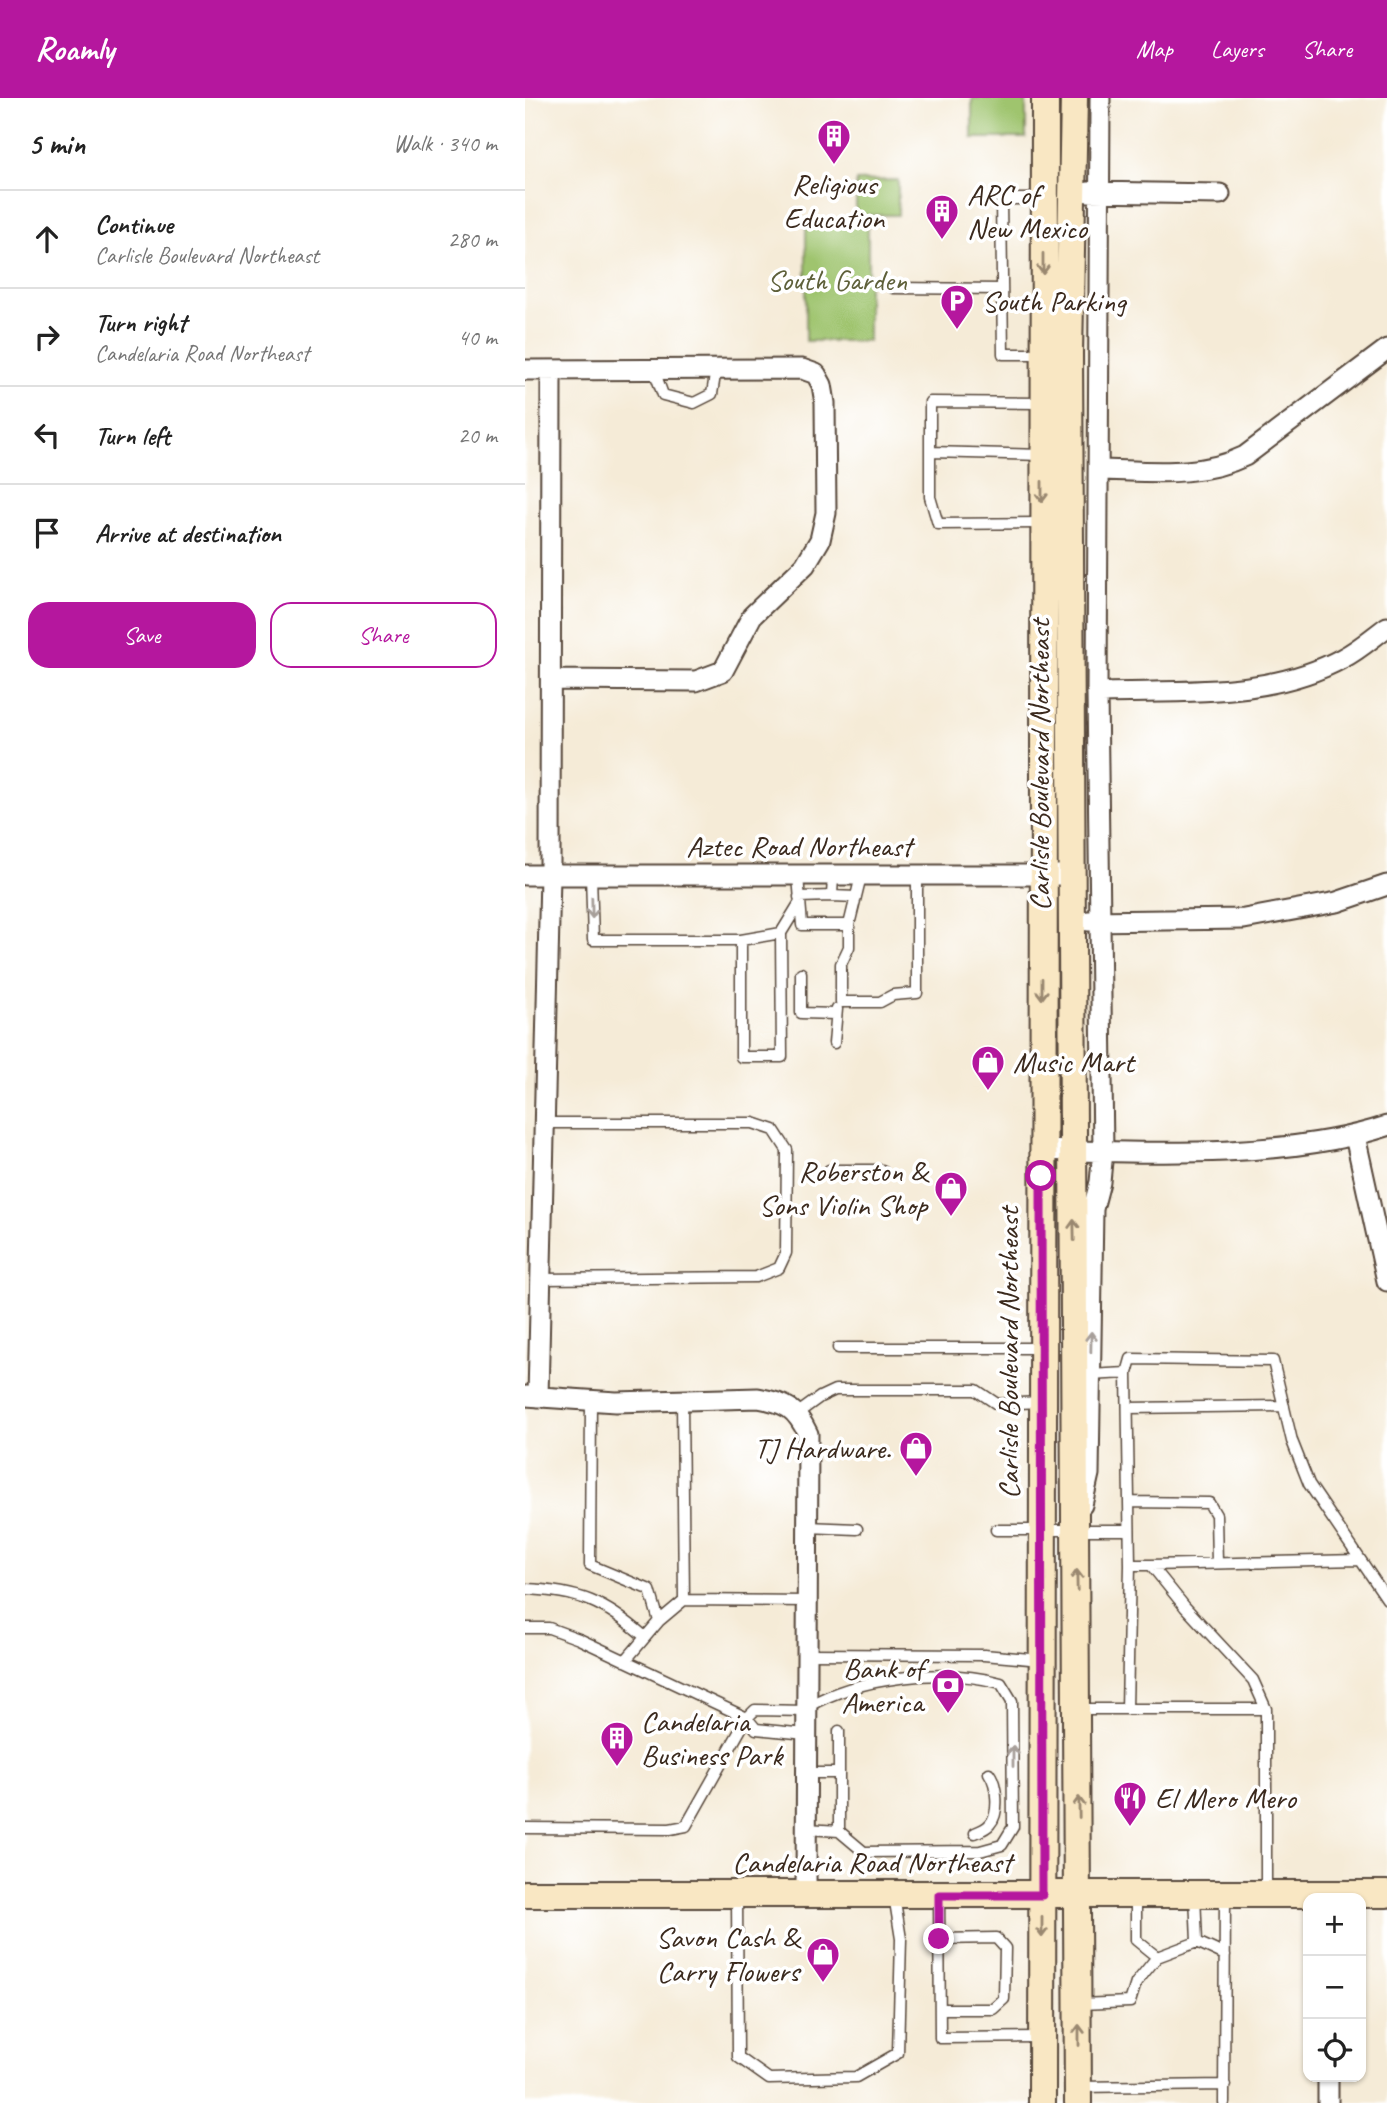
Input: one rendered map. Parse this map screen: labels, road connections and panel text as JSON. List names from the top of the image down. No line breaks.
{"streets":{"main road":["Carlisle Boulevard Northeast","Candelaria Road Northeast"],"street":["Aztec Road Northeast"]},"crossings":[["Carlisle Boulevard Northeast","Aztec Road Northeast"],["Carlisle Boulevard Northeast","Candelaria Road Northeast"]],"parks":["South Garden"],"places":{"building":["Religious Education","ARC of New Mexico","Candelaria Business Park"],"parking":["South Parking"],"shop":["Music Mart","Roberston & Sons Violin Shop","TJ Hardware.","Savon Cash & Carry Flowers"],"bank":["Bank of America"],"restaurant":["El Mero Mero"]},"page":{"header":"Roamly","nav":["Map","Layers","Share"],"heading":["5 min","Walk · 340 m"],"list":[["Continue","Carlisle Boulevard Northeast","280 m"],["Turn right","Candelaria Road Northeast","40 m"],["Turn left","20 m"],"Arrive at destination"],"buttons":["Save","Share"],"map_buttons":["+","−"]}}
